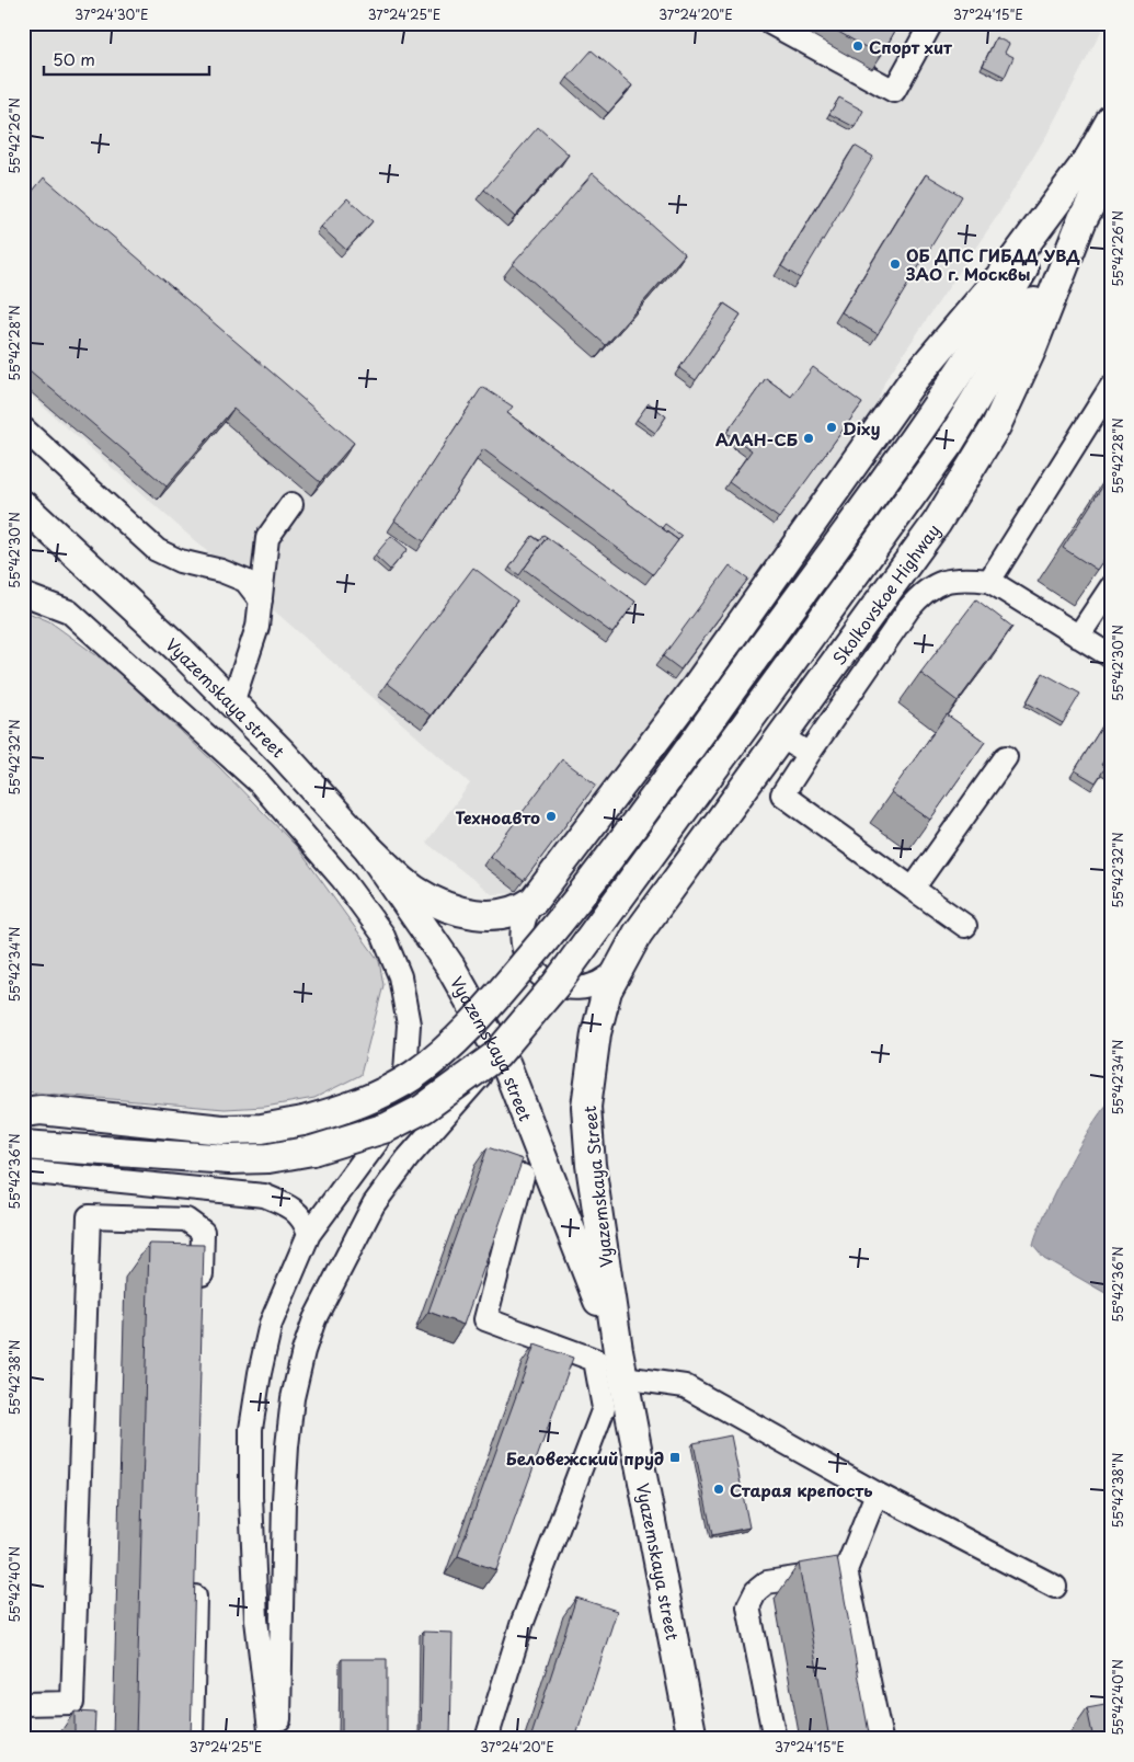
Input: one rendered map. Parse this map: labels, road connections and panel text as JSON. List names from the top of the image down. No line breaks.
{"streets":{"main road":["Skolkovskoe Highway","Vyazemskaya street","Vyazemskaya Street"]},"crossings":[["Skolkovskoe Highway","Vyazemskaya Street"],["Vyazemskaya street","Vyazemskaya Street"]],"places":{"other":["Спорт хит","ОБ ДПС ГИБДД УВД ЗАО г. Москвы","Dixy","АЛАН-СБ","Техноавто","Старая крепость"],"transit":["Беловежский пруд"]},"scale_bar":"50 m","coordinates":["37°24'30\"E","37°24'25\"E","37°24'20\"E","37°24'15\"E","55°42'26\"N","55°42'28\"N","55°42'30\"N","55°42'32\"N","55°42'34\"N","55°42'36\"N","55°42'38\"N","55°42'40\"N"]}
